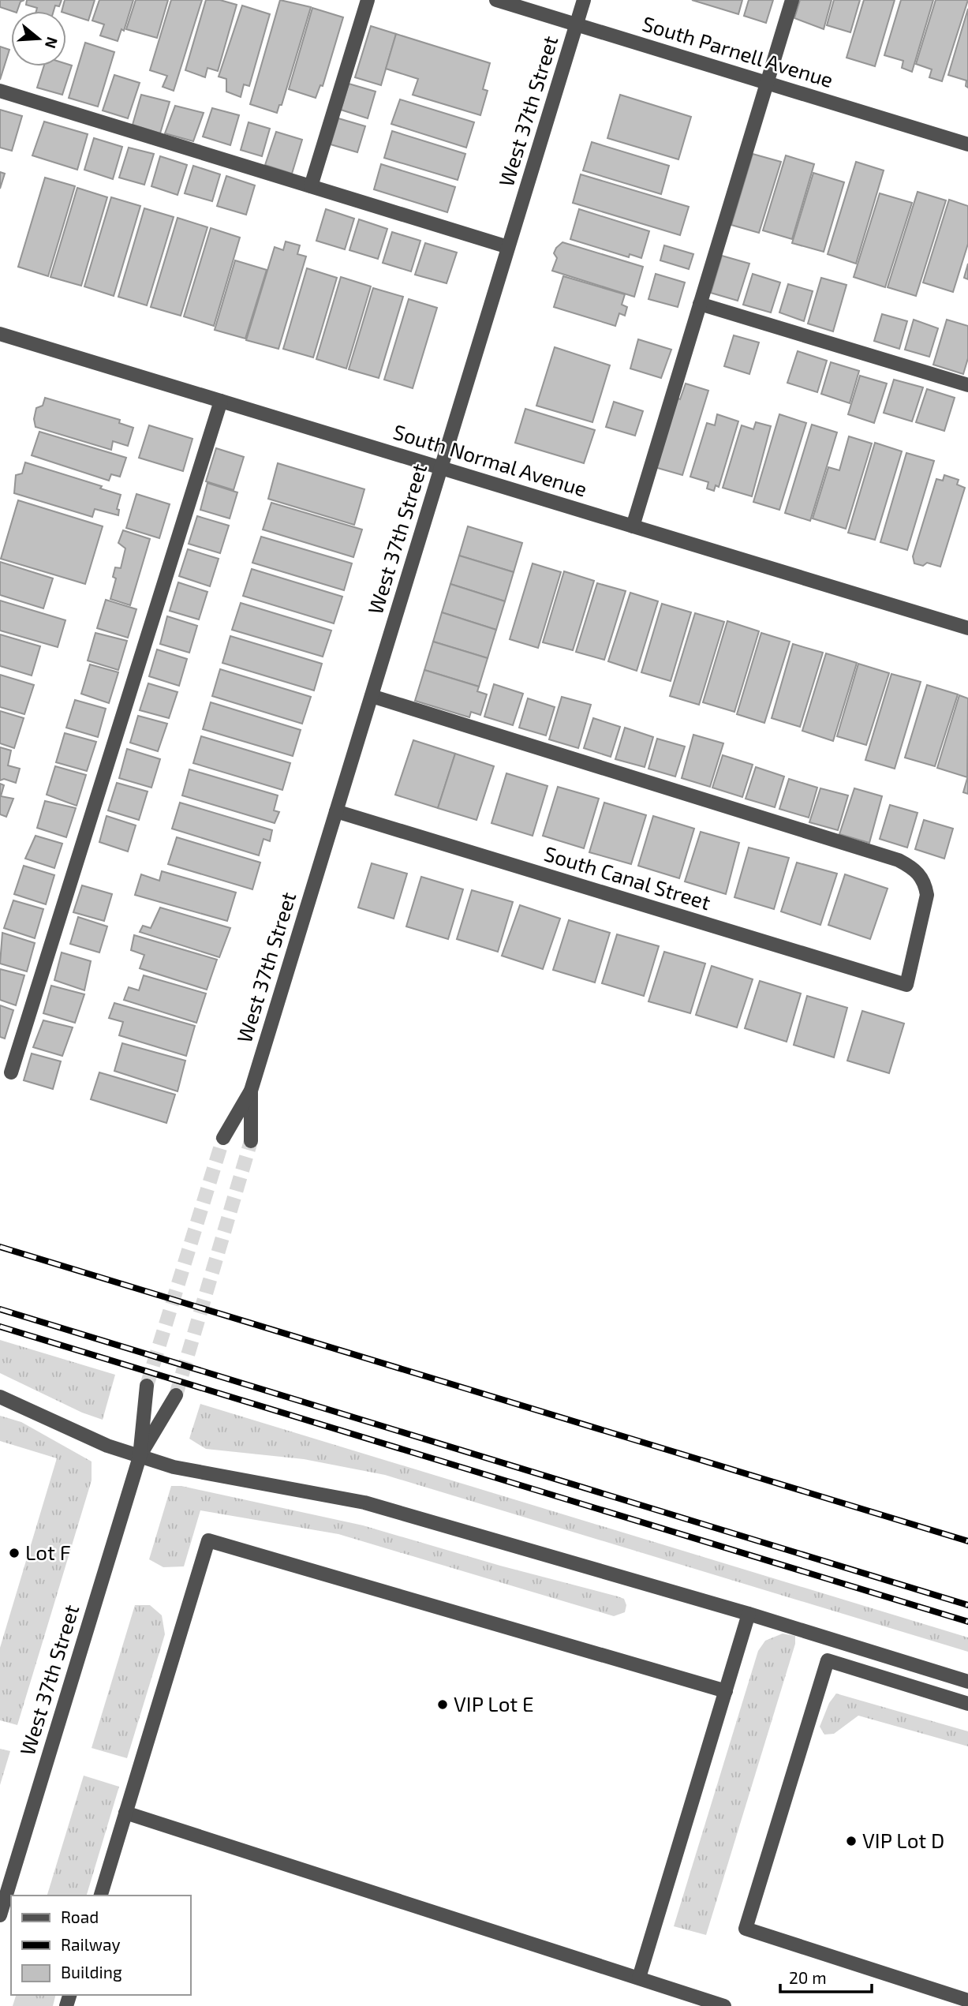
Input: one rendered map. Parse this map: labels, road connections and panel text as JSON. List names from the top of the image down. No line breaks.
{"streets":{"street":["South Parnell Avenue","West 37th Street","South Normal Avenue","South Canal Street"]},"crossings":[["South Parnell Avenue","West 37th Street"],["West 37th Street","South Normal Avenue"],["West 37th Street","South Canal Street"]],"places":["Lot F","VIP Lot E","VIP Lot D"],"legend":["Road","Railway","Building"],"scale_bar":"20 m","north":"right"}
